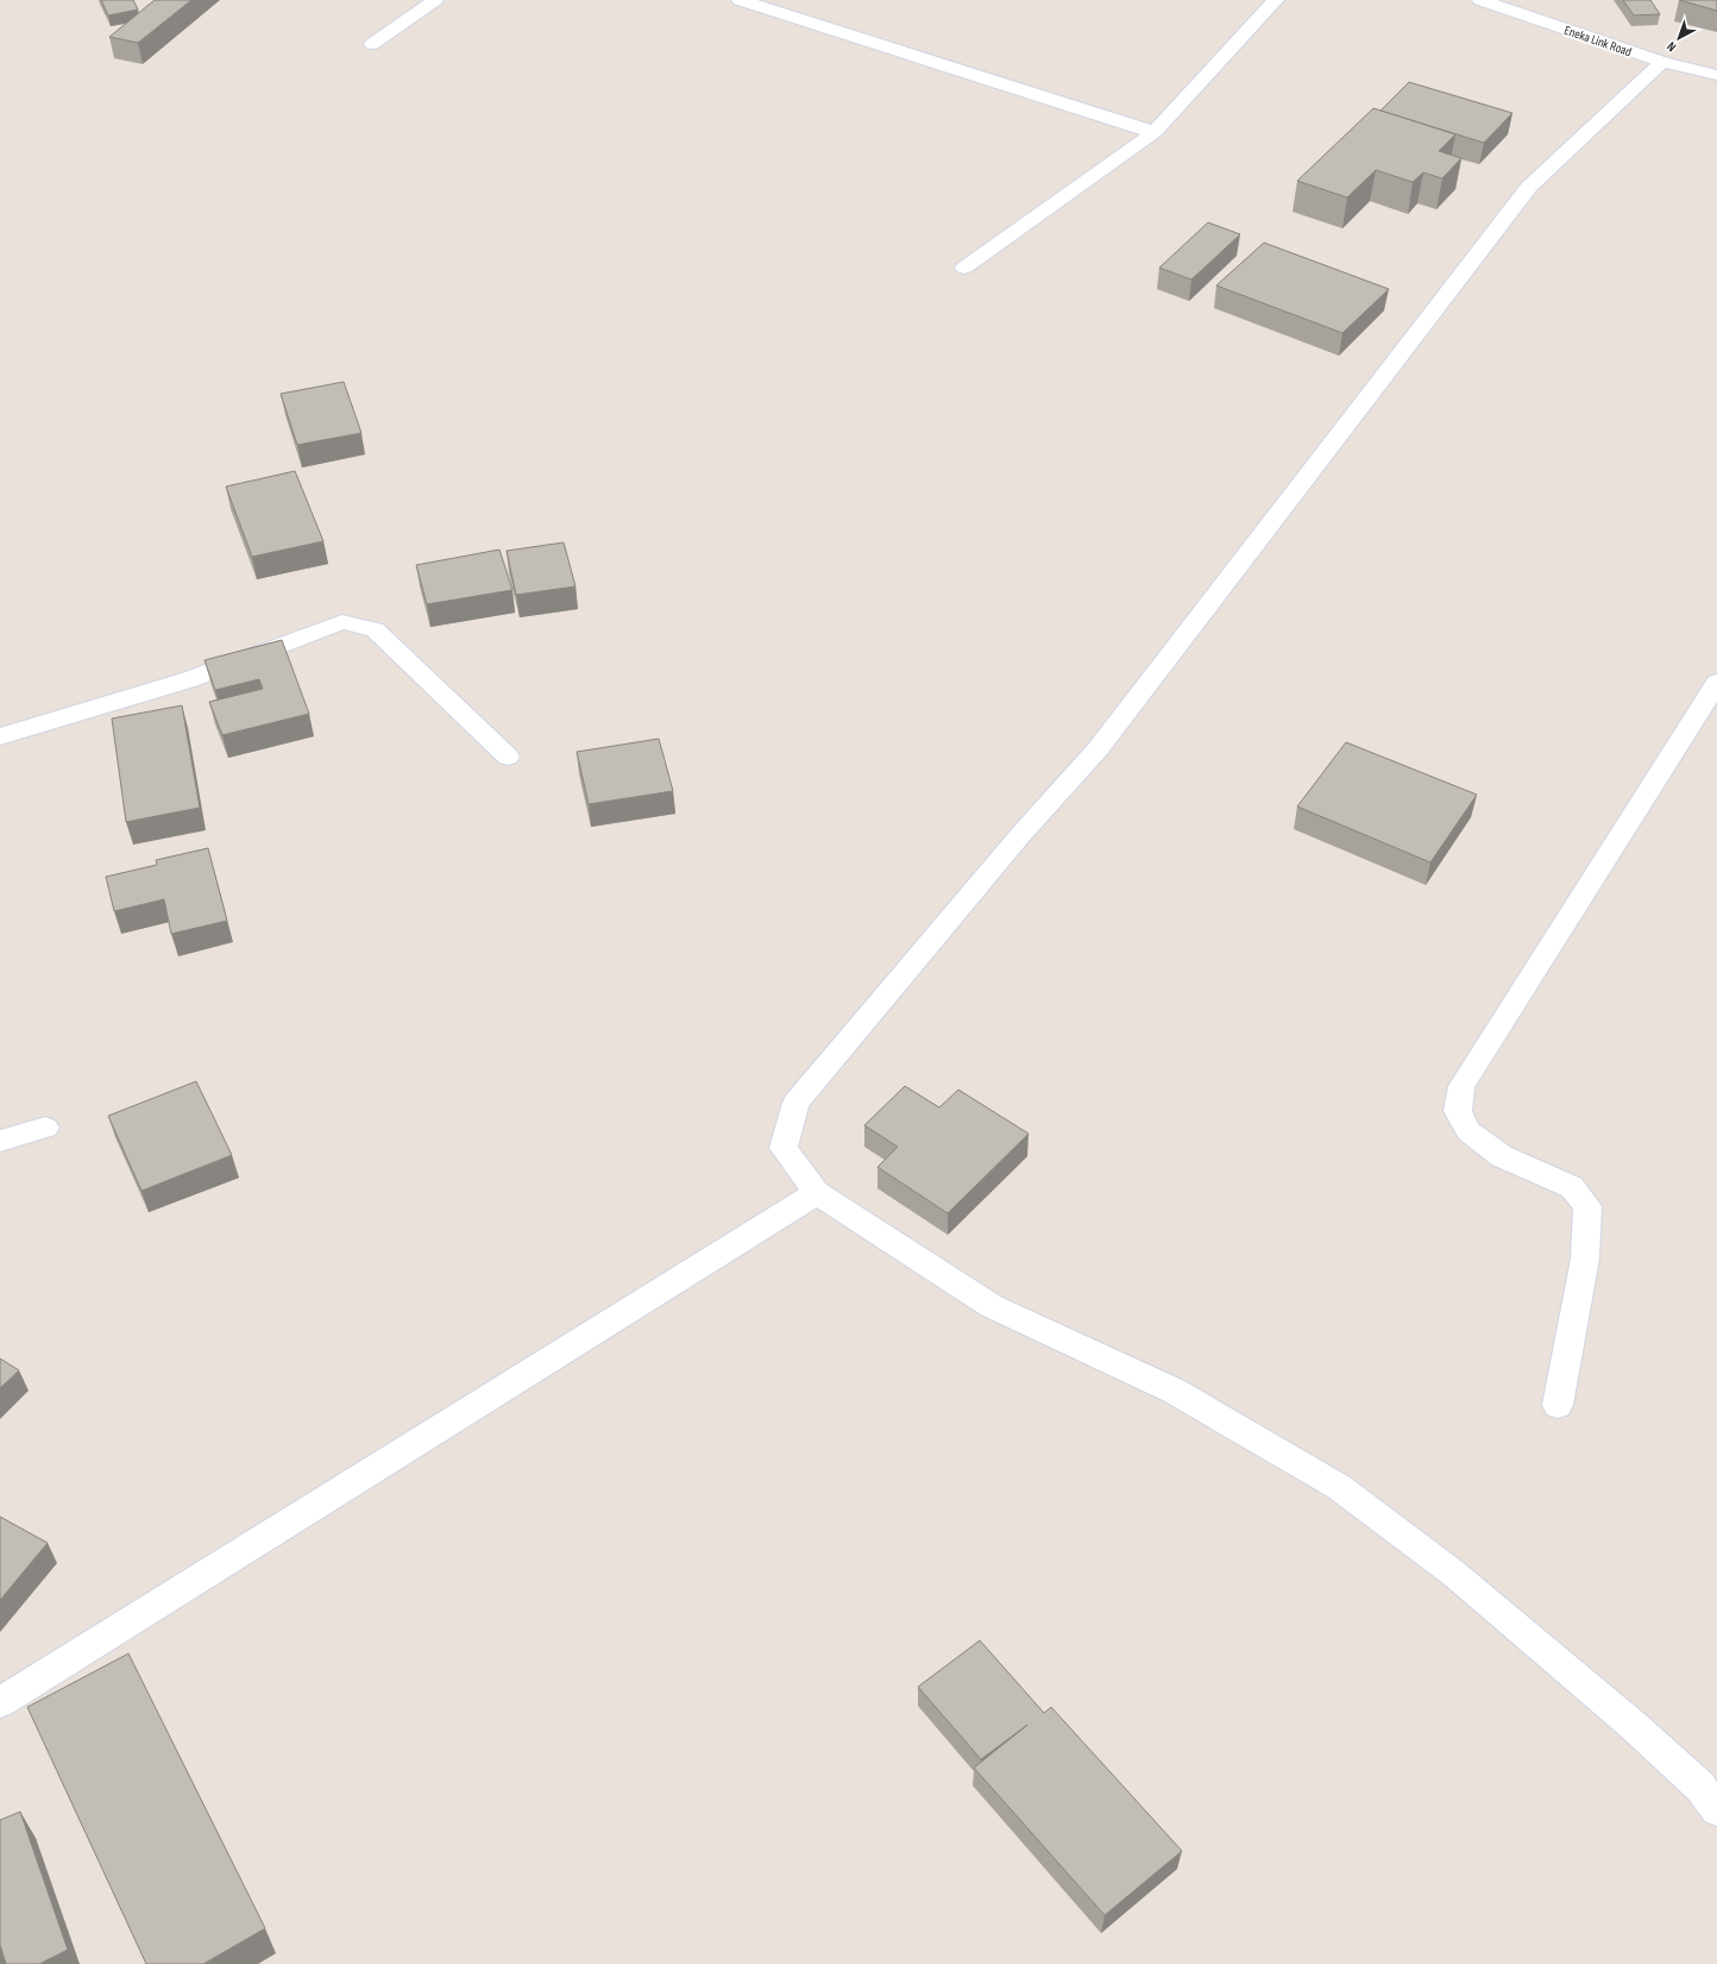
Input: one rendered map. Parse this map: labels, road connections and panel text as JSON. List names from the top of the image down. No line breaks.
{"streets":{"street":["Eneka Link Road"]},"north":"bottom left"}
